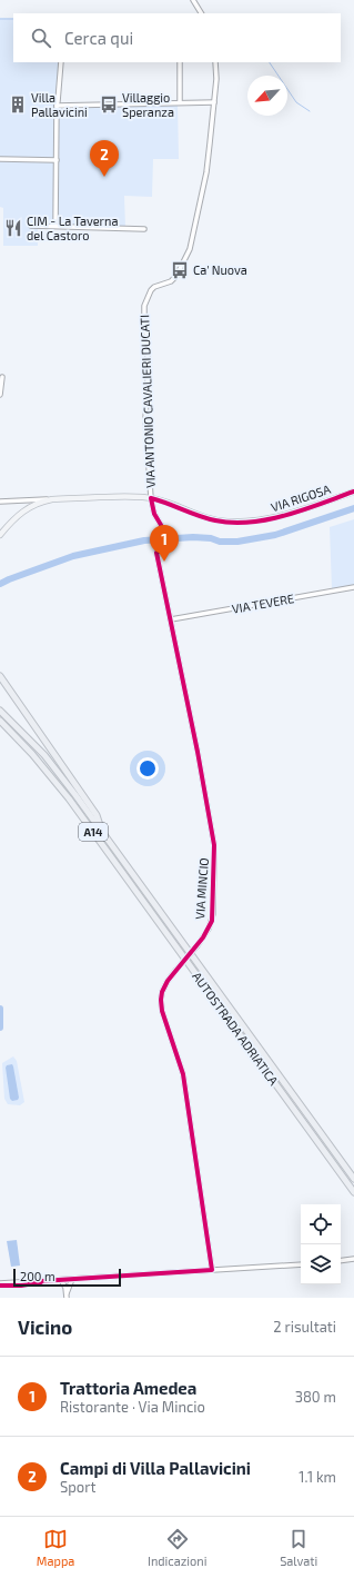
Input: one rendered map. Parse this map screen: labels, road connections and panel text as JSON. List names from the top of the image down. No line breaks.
{"streets":{"highway":["A14","AUTOSTRADA ADRIATICA"],"main road":["VIA RIGOSA"],"street":["VIA ANTONIO CAVALIERI DUCATI","VIA TEVERE","VIA MINCIO"]},"crossings":[["VIA ANTONIO CAVALIERI DUCATI","VIA RIGOSA"],["VIA ANTONIO CAVALIERI DUCATI","VIA MINCIO"],["VIA RIGOSA","VIA MINCIO"],["VIA TEVERE","VIA MINCIO"]],"places":{"building":["Villa Pallavicini"],"bus stop":["Villaggio Speranza","Ca' Nuova"],"restaurant":["CIM - La Taverna del Castoro"]},"scale_bar":"200 m","north":"bottom left","page":{"search":"Cerca qui","pins":["2","1"],"scale":"200 m","heading":["Vicino","2 risultati"],"list":[{"mark":"1","name":"Trattoria Amedea","note":"Ristorante · Via Mincio","value":"380 m"},{"mark":"2","name":"Campi di Villa Pallavicini","note":"Sport","value":"1.1 km"}],"nav":["Mappa","Indicazioni","Salvati"]}}
